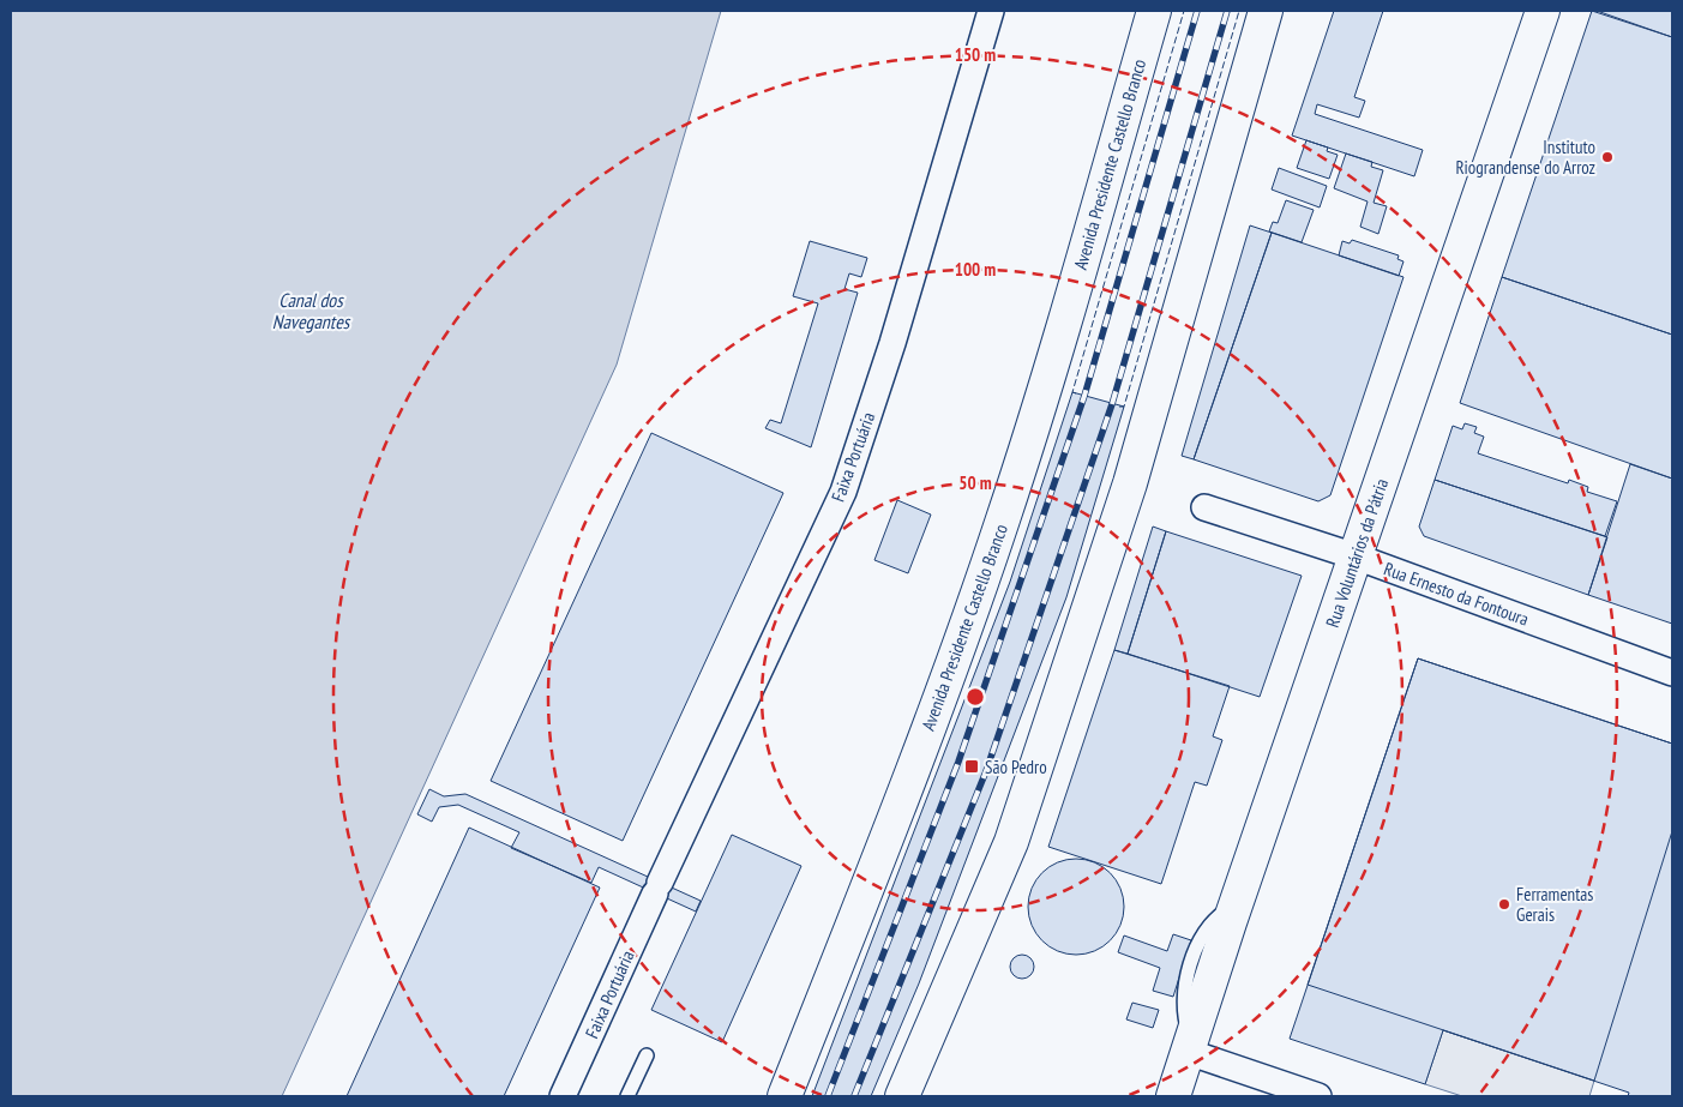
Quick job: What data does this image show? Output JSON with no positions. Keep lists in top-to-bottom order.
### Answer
{
  "streets": {
    "main road": ["Avenida Presidente Castello Branco", "Rua Voluntários da Pátria"],
    "street": ["Faixa Portuária", "Rua Ernesto da Fontoura"]
  },
  "crossings": [
    ["Rua Voluntários da Pátria", "Rua Ernesto da Fontoura"]
  ],
  "water": ["Canal dos Navegantes"],
  "places": {
    "other": ["Instituto Riograndense do Arroz", "Ferramentas Gerais"],
    "transit": ["São Pedro"]
  },
  "rings": ["150 m", "100 m", "50 m"]
}
